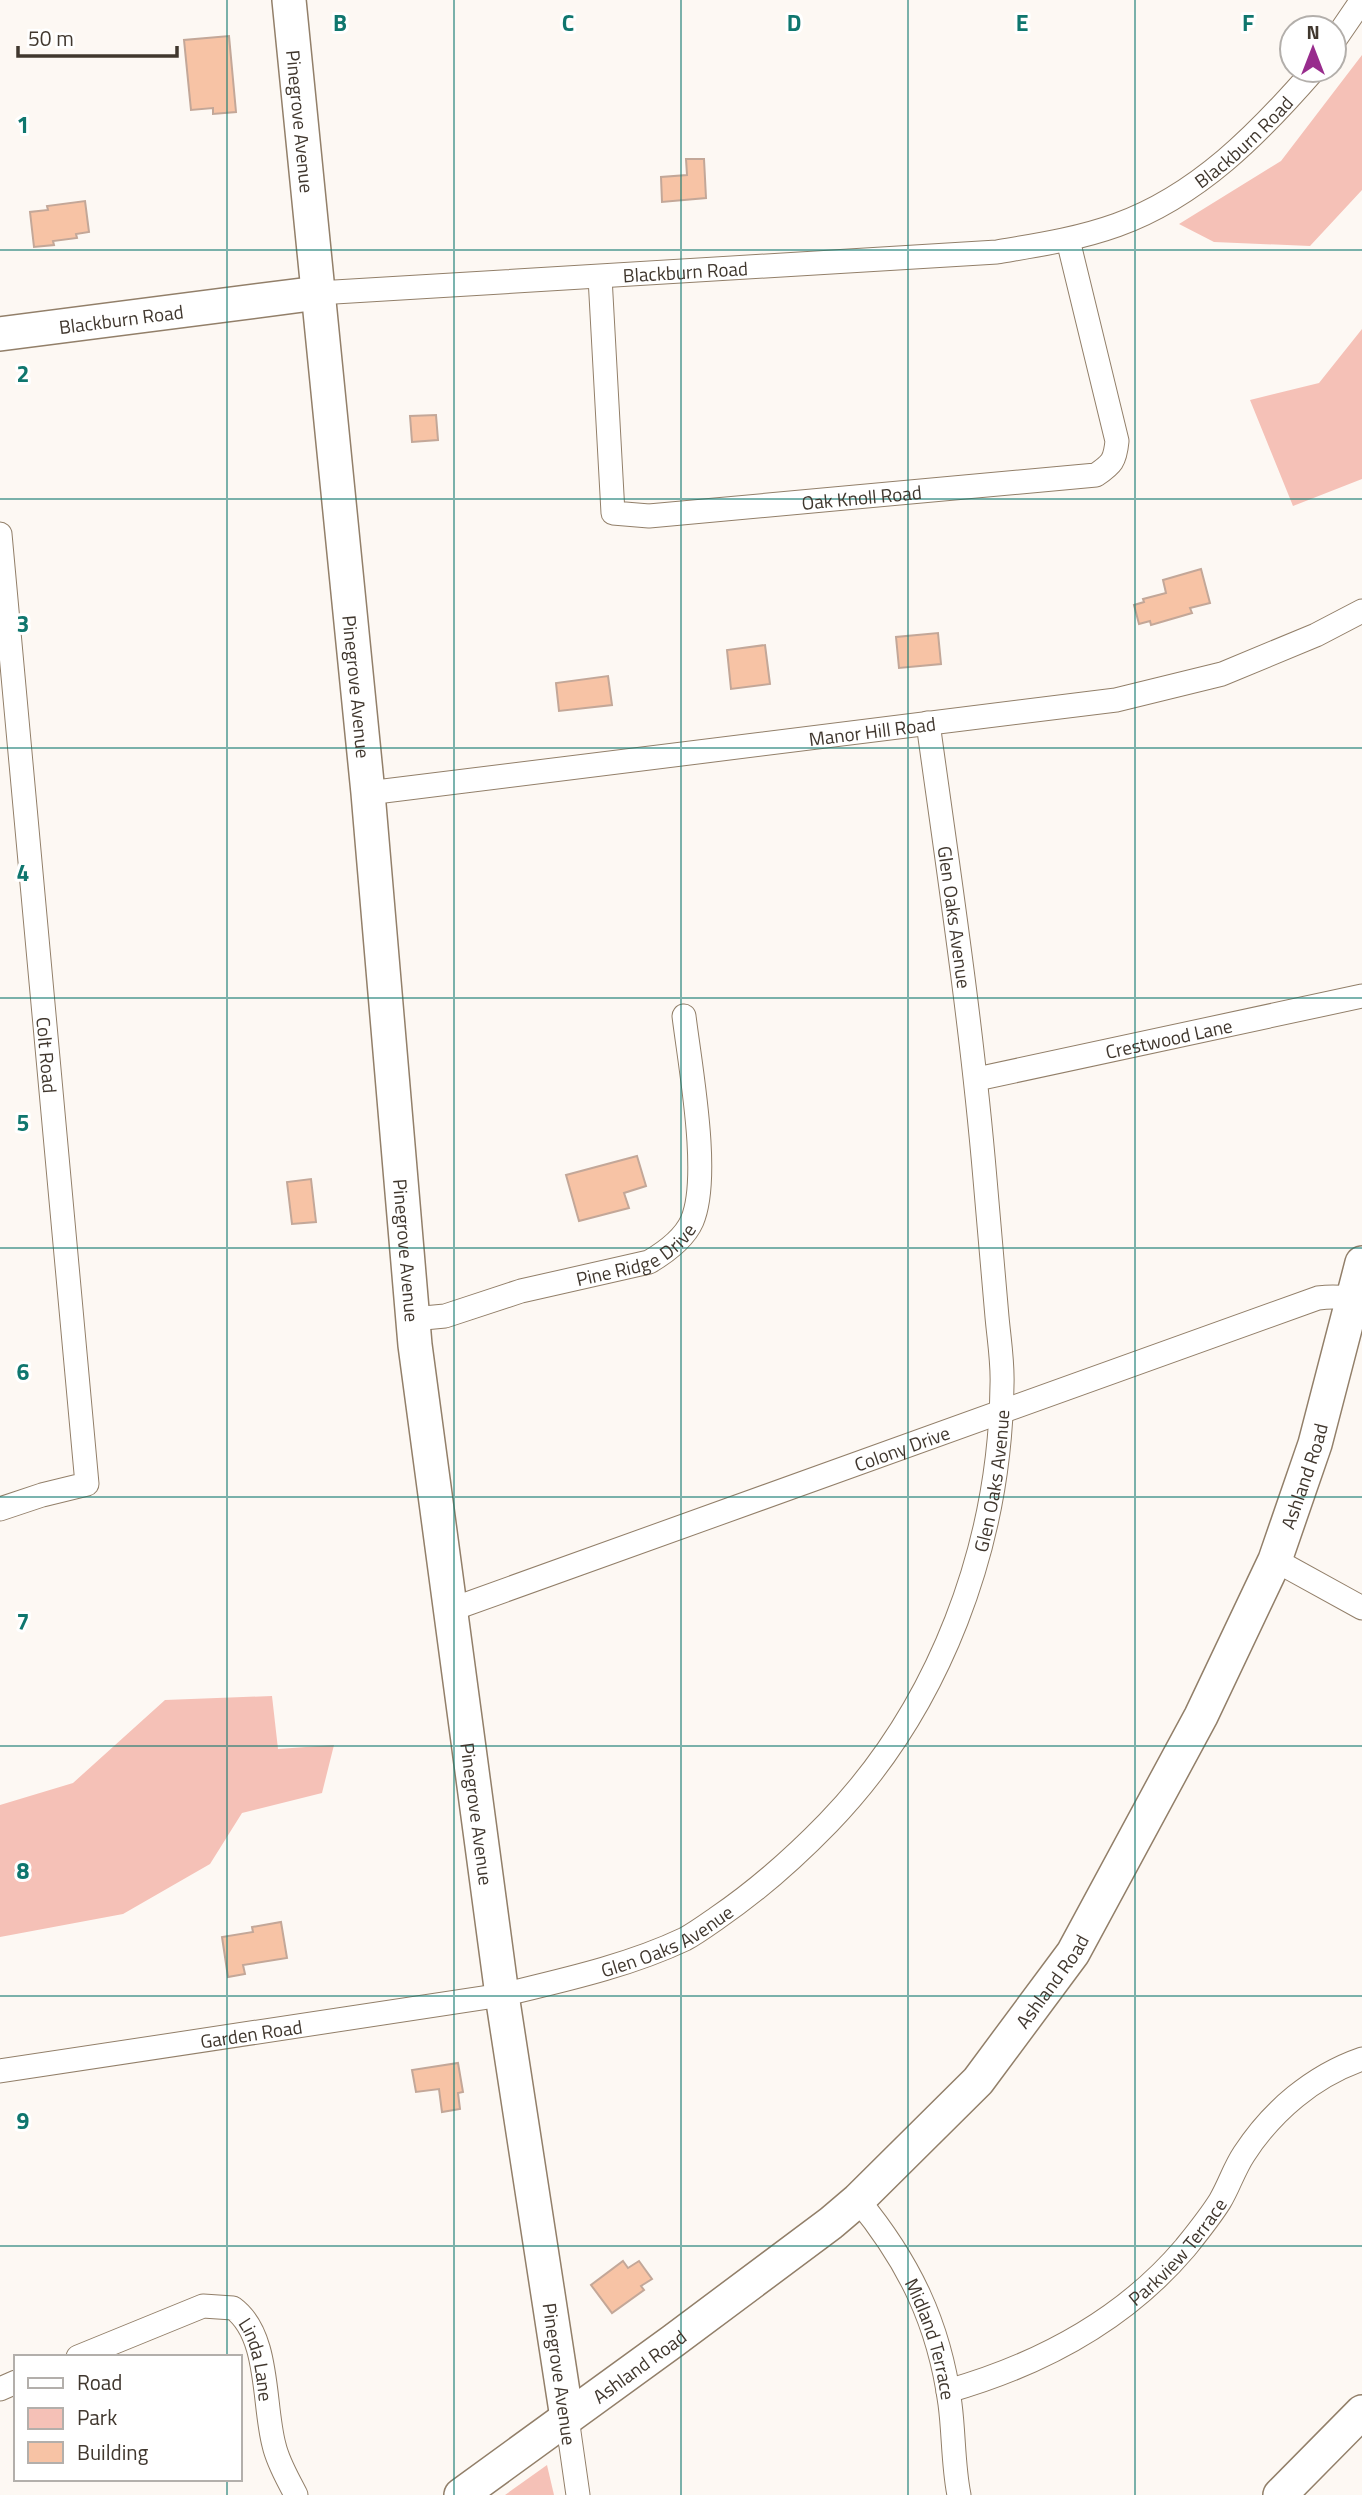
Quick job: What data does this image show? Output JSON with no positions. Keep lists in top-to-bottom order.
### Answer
{
  "streets": {
    "street": [
      "Pinegrove Avenue",
      "Blackburn Road",
      "Oak Knoll Road",
      "Manor Hill Road",
      "Glen Oaks Avenue",
      "Crestwood Lane",
      "Colt Road",
      "Pine Ridge Drive",
      "Colony Drive",
      "Ashland Road",
      "Garden Road",
      "Parkview Terrace",
      "Midland Terrace",
      "Linda Lane"
    ]
  },
  "crossings": [
    ["Pinegrove Avenue", "Blackburn Road"],
    ["Pinegrove Avenue", "Manor Hill Road"],
    ["Pinegrove Avenue", "Glen Oaks Avenue"],
    ["Pinegrove Avenue", "Pine Ridge Drive"],
    ["Pinegrove Avenue", "Colony Drive"],
    ["Pinegrove Avenue", "Ashland Road"],
    ["Pinegrove Avenue", "Garden Road"],
    ["Blackburn Road", "Oak Knoll Road"],
    ["Manor Hill Road", "Glen Oaks Avenue"],
    ["Glen Oaks Avenue", "Crestwood Lane"],
    ["Glen Oaks Avenue", "Colony Drive"],
    ["Glen Oaks Avenue", "Garden Road"],
    ["Colony Drive", "Ashland Road"],
    ["Ashland Road", "Midland Terrace"],
    ["Parkview Terrace", "Midland Terrace"]
  ],
  "legend": ["Road", "Park", "Building"],
  "scale_bar": "50 m",
  "north": "top",
  "grid": {
    "columns": [
      "B",
      "C",
      "D",
      "E",
      "F"
    ],
    "rows": [
      "1",
      "2",
      "3",
      "4",
      "5",
      "6",
      "7",
      "8",
      "9"
    ]
  }
}
